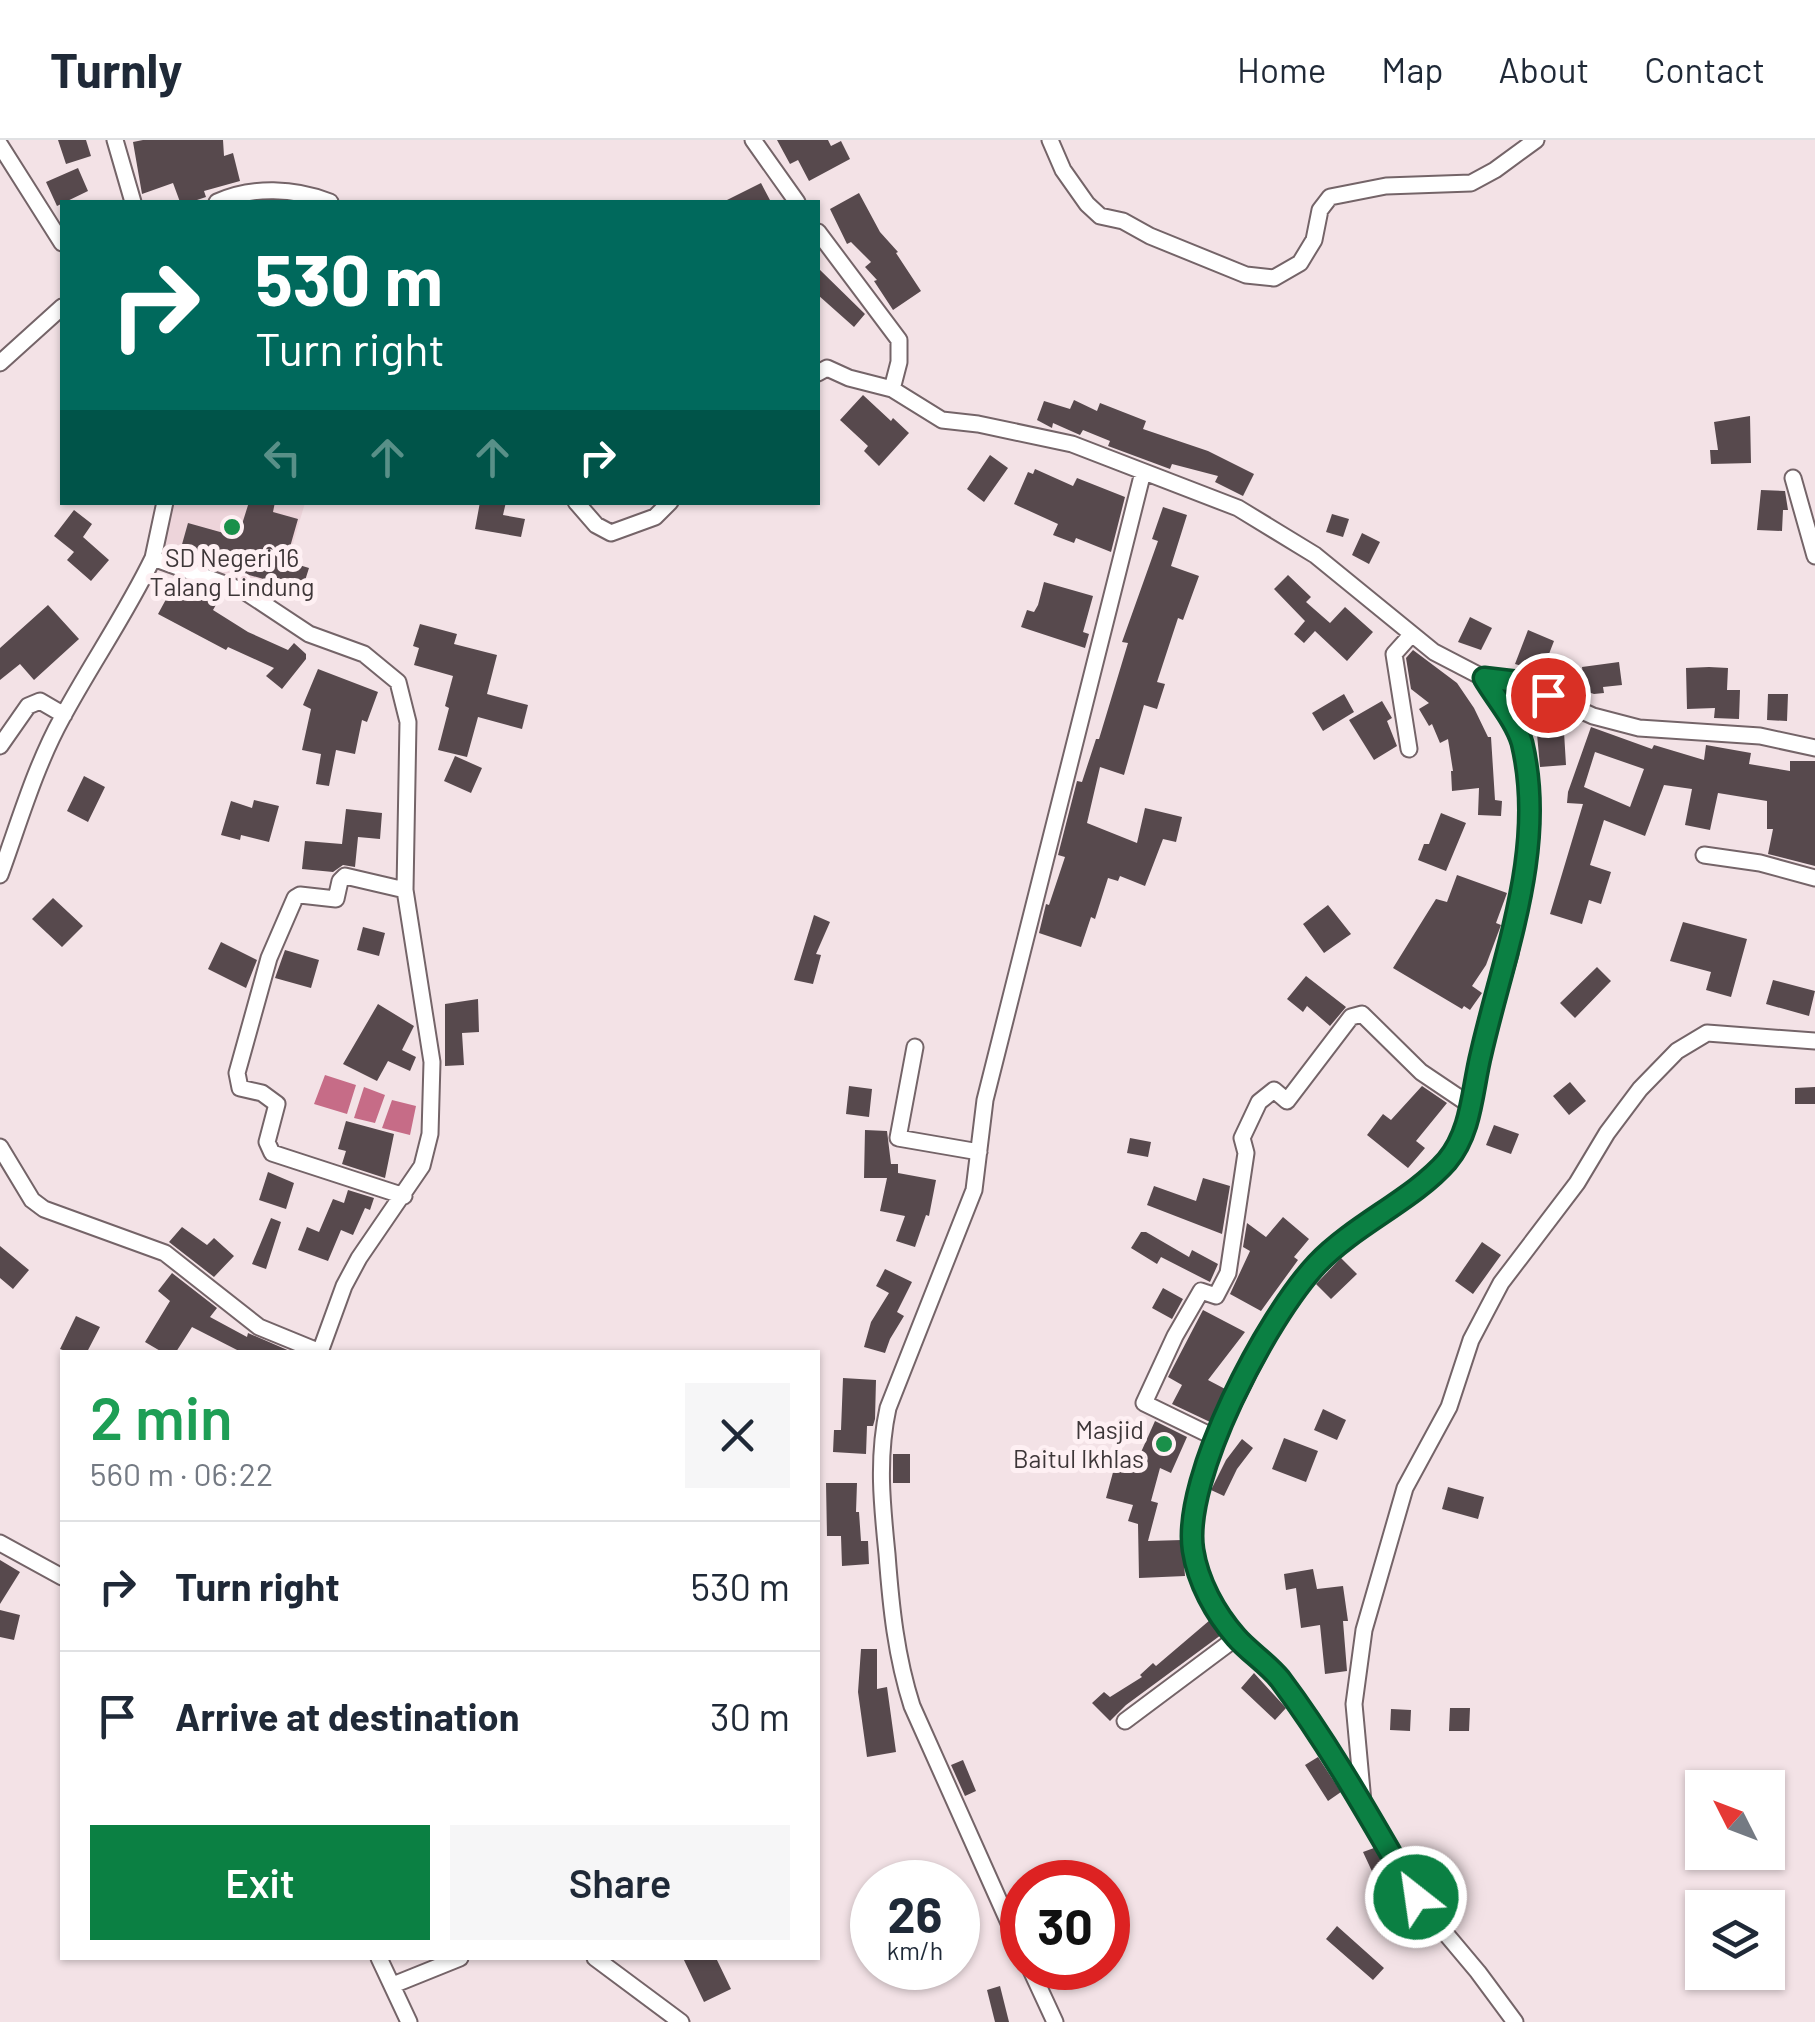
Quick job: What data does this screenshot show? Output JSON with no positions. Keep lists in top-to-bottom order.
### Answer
{
  "places": ["SD Negeri 16 Talang Lindung", "Masjid Baitul Ikhlas"],
  "north": "top left",
  "page": {
    "header": "Turnly",
    "nav": [
      "Home",
      "Map",
      "About",
      "Contact"
    ],
    "turn": ["530 m", "Turn right"],
    "heading": ["2 min", "560 m · 06:22"],
    "list": [
      {
        "name": "Turn right",
        "value": "530 m"
      },
      {
        "name": "Arrive at destination",
        "value": "30 m"
      }
    ],
    "buttons": ["Exit", "Share"],
    "speed": "26 km/h",
    "limit": "30"
  }
}
